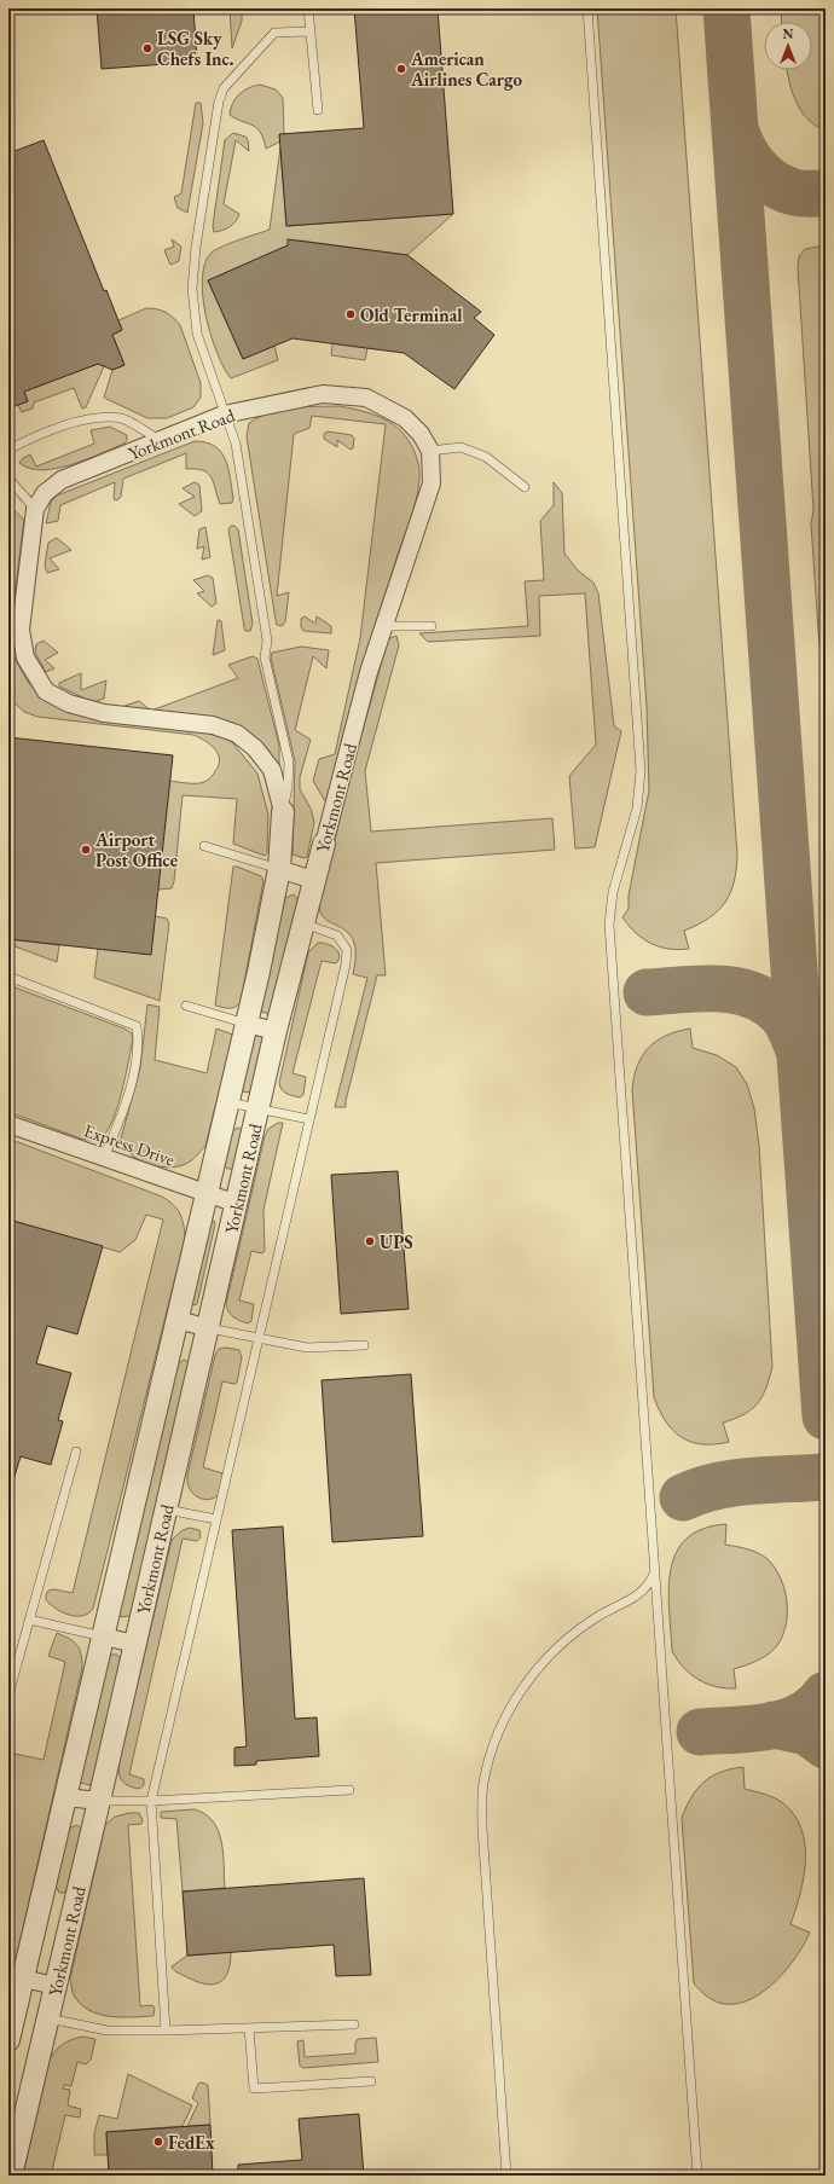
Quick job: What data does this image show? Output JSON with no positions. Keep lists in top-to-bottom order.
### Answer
{
  "streets": {
    "street": ["Yorkmont Road", "Express Drive"]
  },
  "crossings": [
    ["Yorkmont Road", "Express Drive"]
  ],
  "places": [
    "LSG Sky Chefs Inc.",
    "American Airlines Cargo",
    "Old Terminal",
    "Airport Post Office",
    "UPS",
    "FedEx"
  ],
  "north": "top"
}
